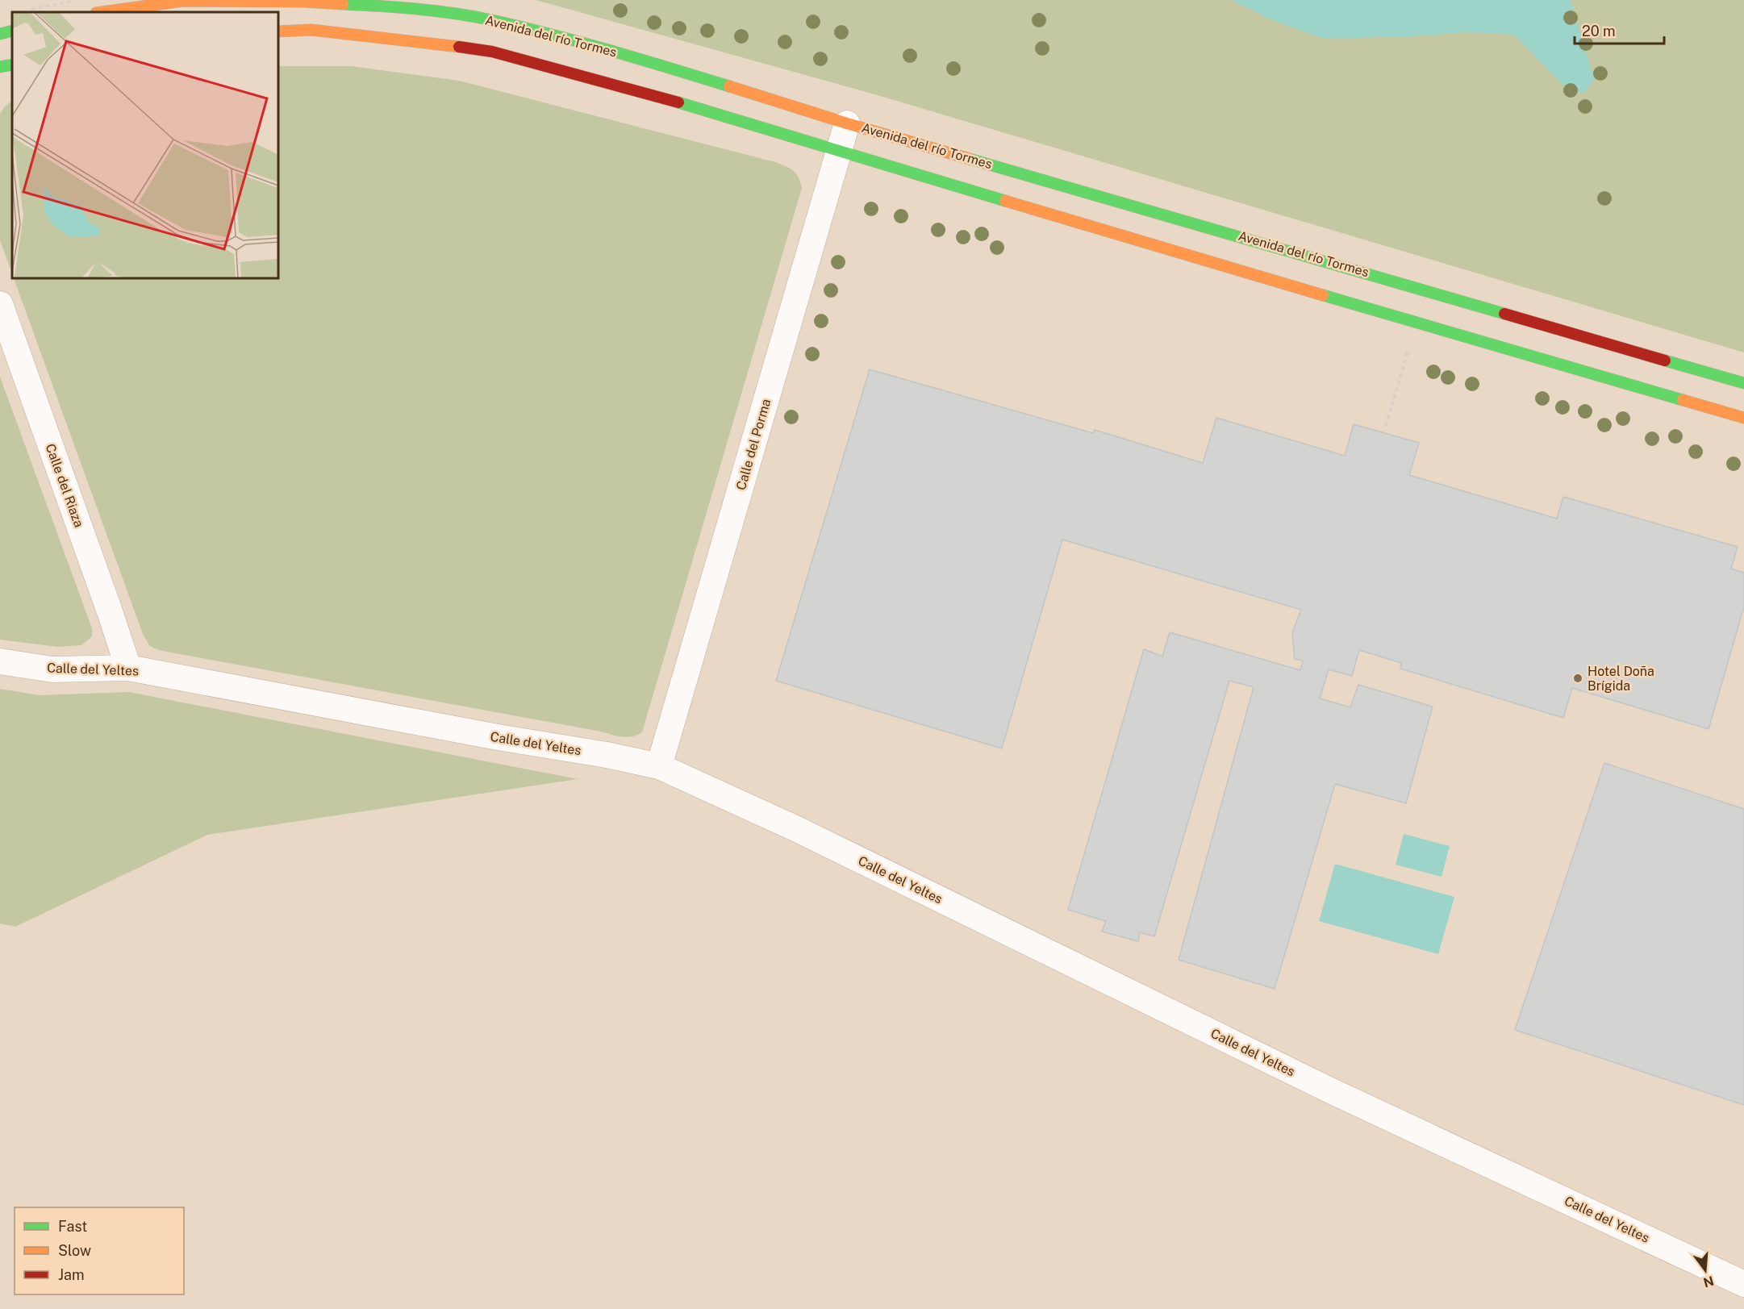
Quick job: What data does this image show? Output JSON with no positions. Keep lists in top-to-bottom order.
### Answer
{
  "streets": {
    "main road": ["Avenida del río Tormes"],
    "street": ["Calle del Porma", "Calle del Riaza", "Calle del Yeltes"]
  },
  "crossings": [
    ["Avenida del río Tormes", "Calle del Porma"],
    ["Calle del Porma", "Calle del Yeltes"],
    ["Calle del Riaza", "Calle del Yeltes"]
  ],
  "places": ["Hotel Doña Brígida"],
  "legend": ["Fast", "Slow", "Jam"],
  "scale_bar": "20 m",
  "north": "bottom"
}
